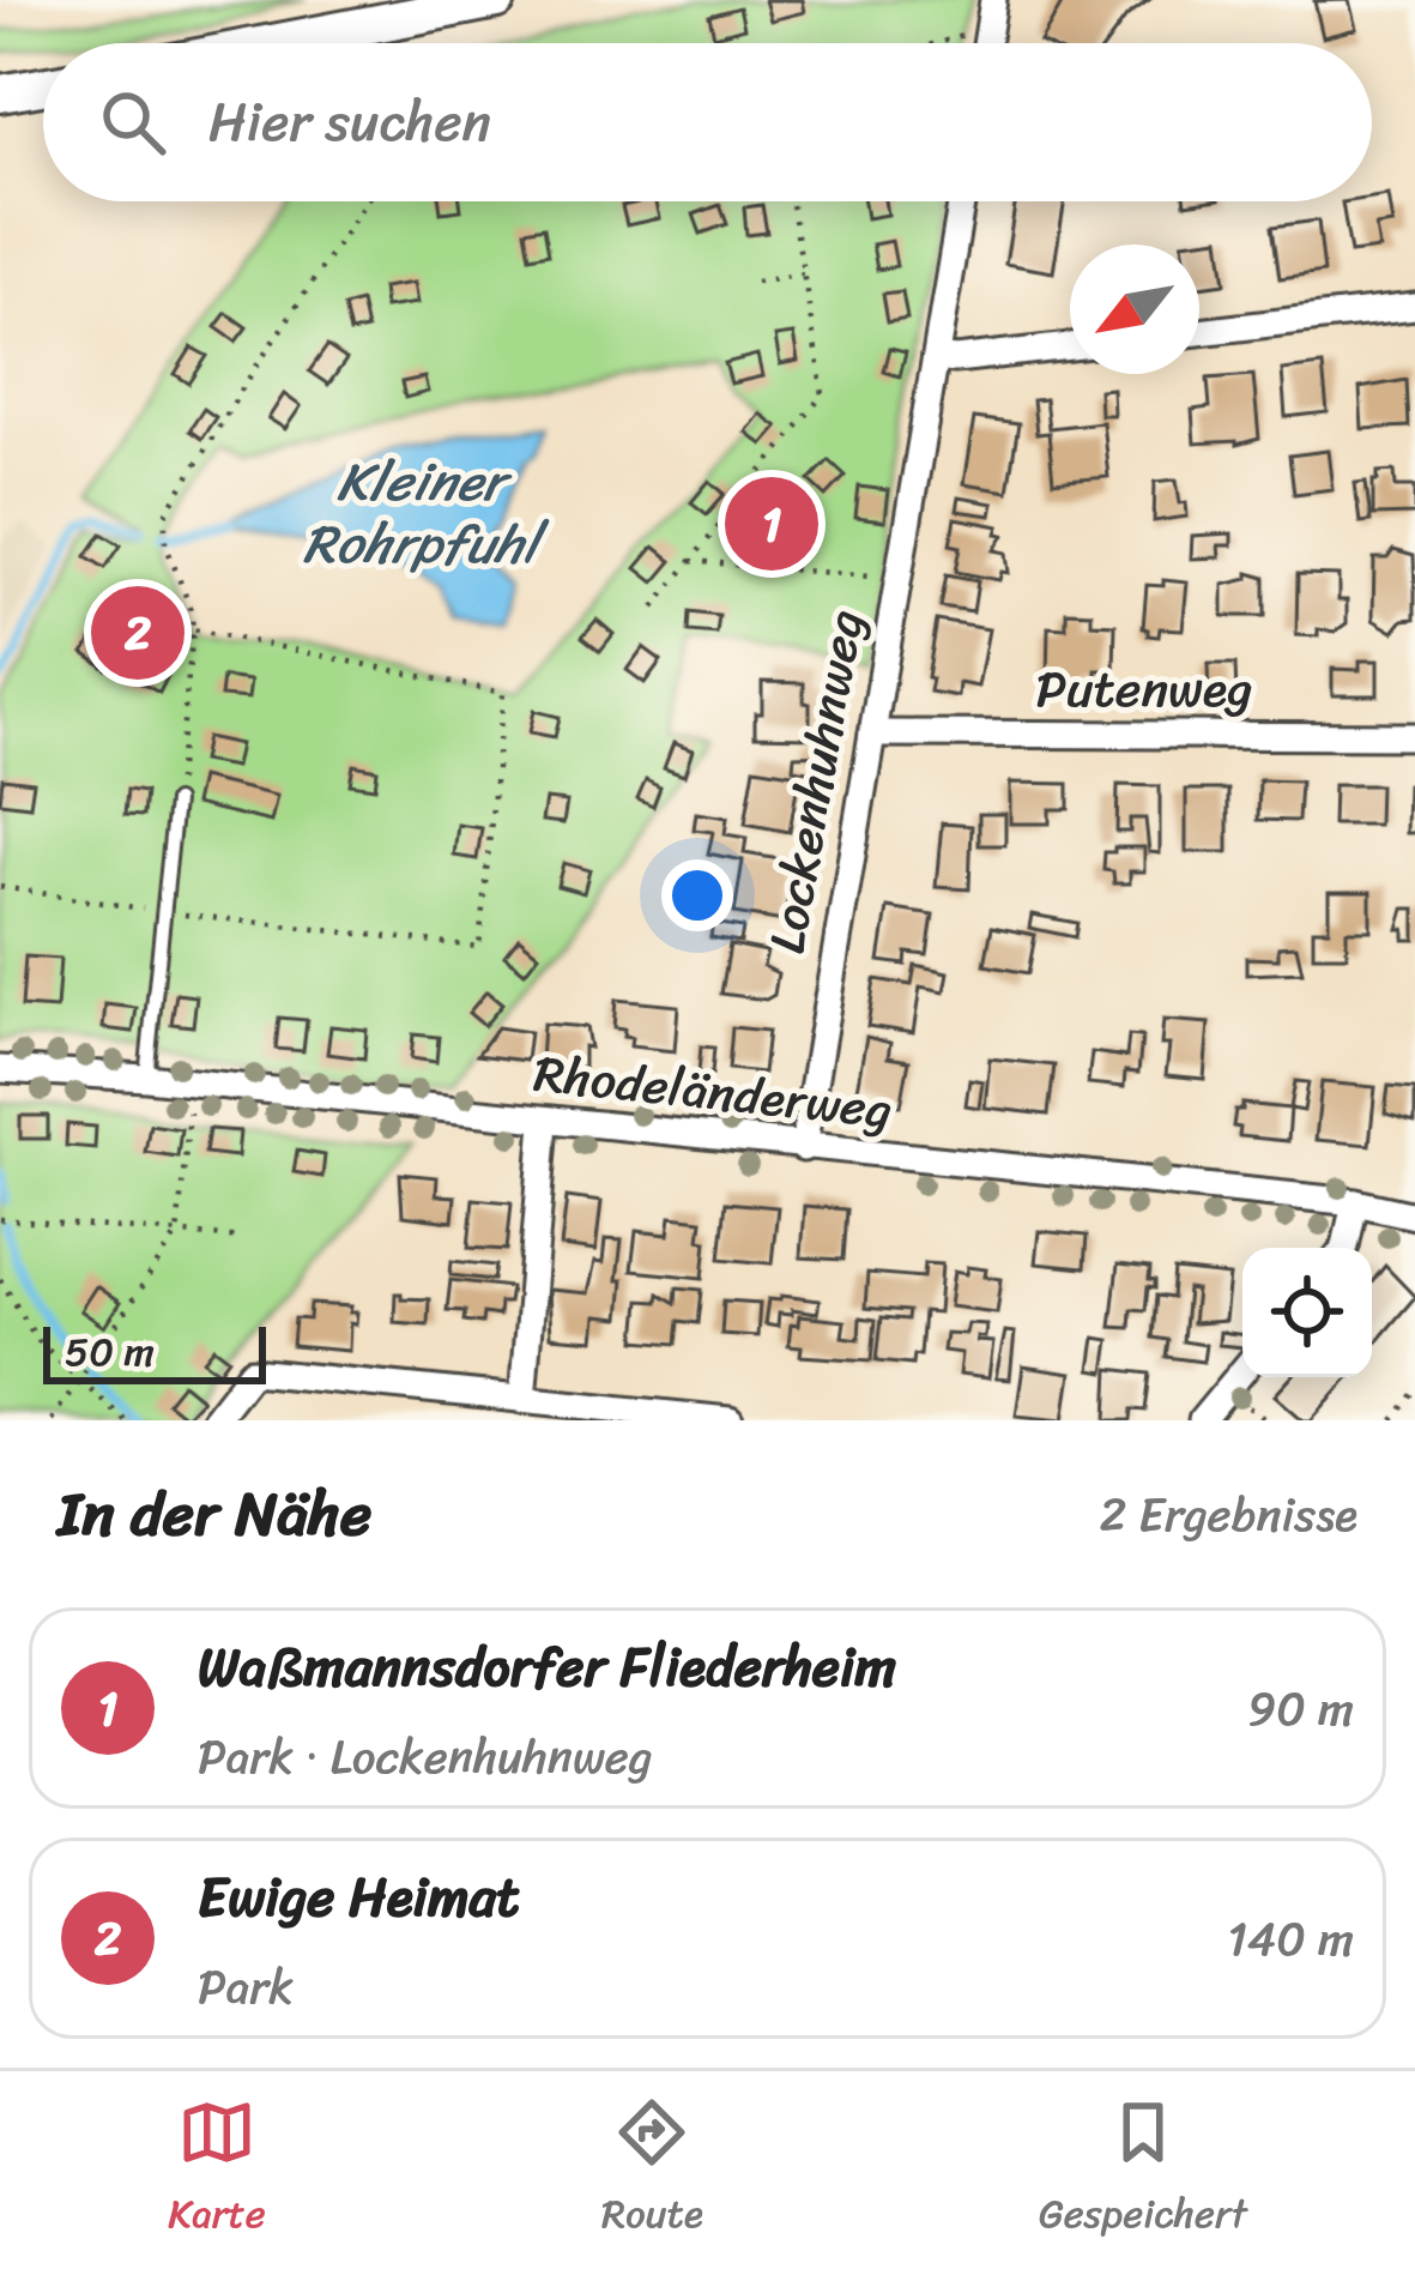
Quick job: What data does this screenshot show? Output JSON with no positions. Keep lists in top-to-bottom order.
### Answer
{
  "streets": {
    "street": ["Putenweg", "Lockenhuhnweg", "Rhodeländerweg"]
  },
  "crossings": [
    ["Putenweg", "Lockenhuhnweg"],
    ["Lockenhuhnweg", "Rhodeländerweg"]
  ],
  "water": ["Kleiner Rohrpfuhl"],
  "scale_bar": "50 m",
  "north": "bottom left",
  "page": {
    "search": "Hier suchen",
    "pins": ["1", "2"],
    "scale": "50 m",
    "heading": ["In der Nähe", "2 Ergebnisse"],
    "list": [
      {
        "mark": "1",
        "name": "Waßmannsdorfer Fliederheim",
        "note": "Park · Lockenhuhnweg",
        "value": "90 m"
      },
      {
        "mark": "2",
        "name": "Ewige Heimat",
        "note": "Park",
        "value": "140 m"
      }
    ],
    "nav": ["Karte", "Route", "Gespeichert"]
  }
}
